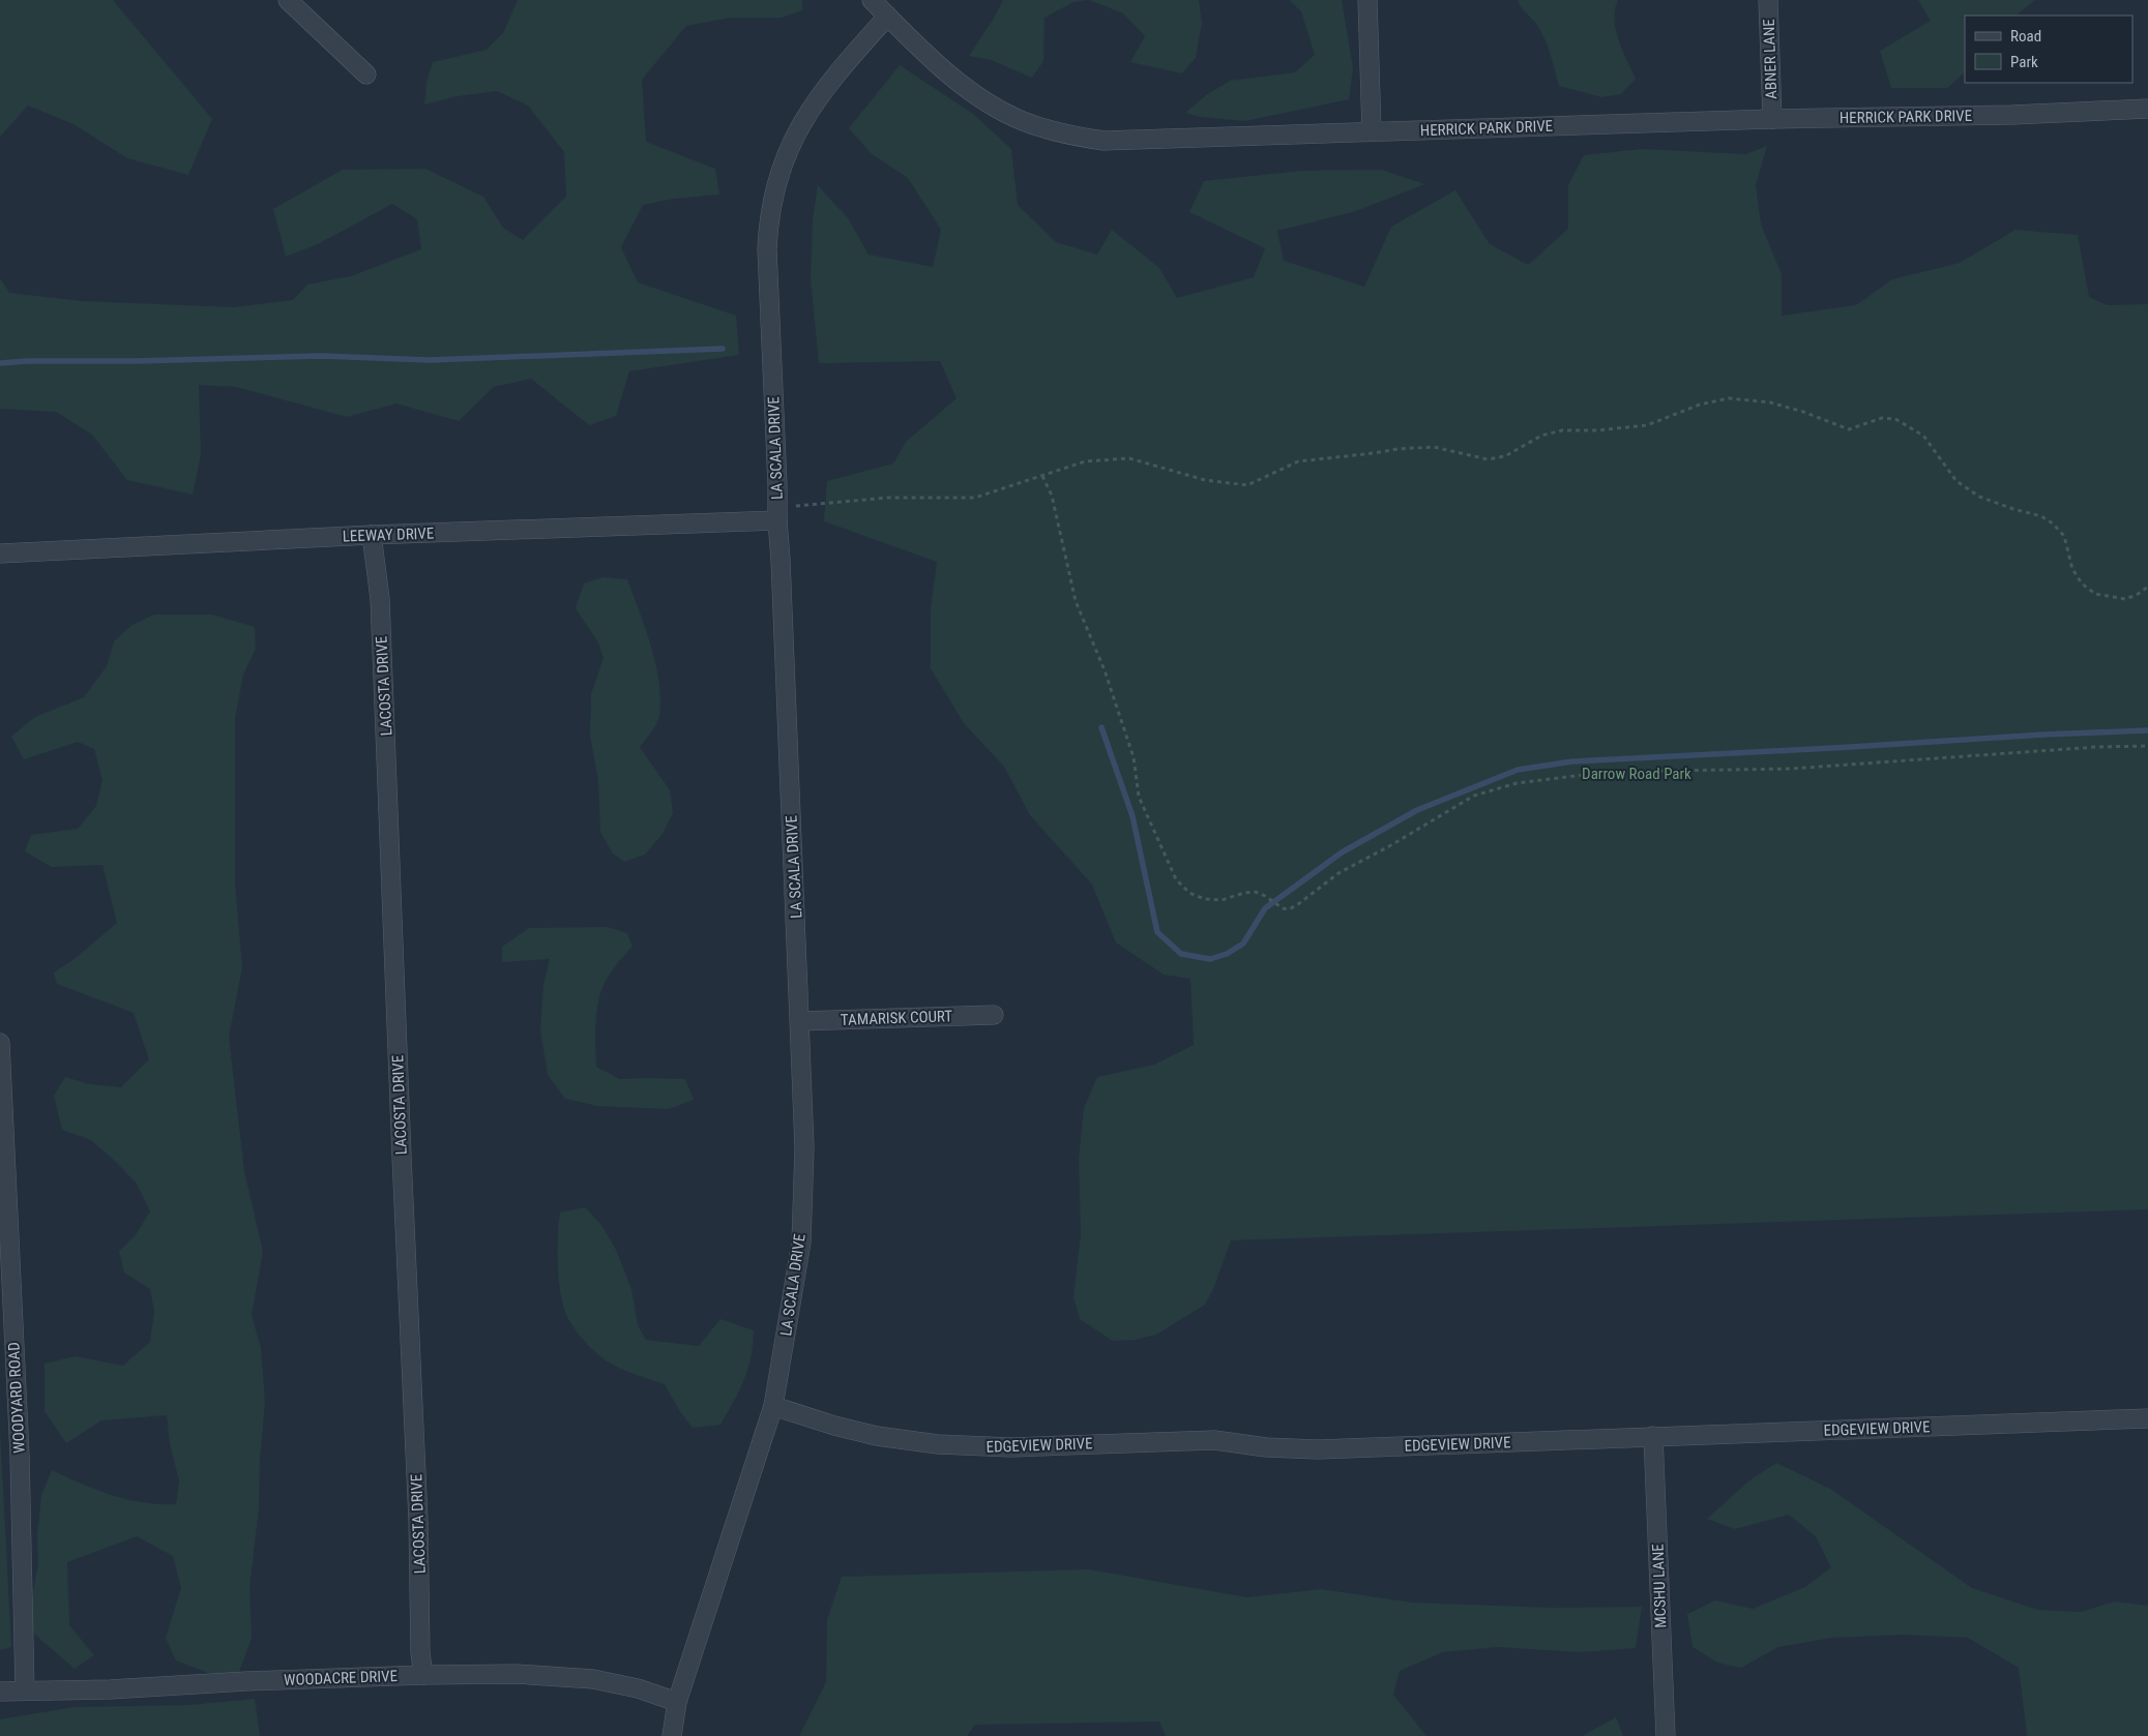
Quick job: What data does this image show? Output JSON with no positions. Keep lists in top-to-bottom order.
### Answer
{
  "streets": {
    "street": [
      "ABNER LANE",
      "HERRICK PARK DRIVE",
      "LA SCALA DRIVE",
      "LEEWAY DRIVE",
      "LACOSTA DRIVE",
      "TAMARISK COURT",
      "WOODYARD ROAD",
      "EDGEVIEW DRIVE",
      "MCSHU LANE",
      "WOODACRE DRIVE"
    ]
  },
  "crossings": [
    ["ABNER LANE", "HERRICK PARK DRIVE"],
    ["HERRICK PARK DRIVE", "LA SCALA DRIVE"],
    ["LA SCALA DRIVE", "LEEWAY DRIVE"],
    ["LA SCALA DRIVE", "TAMARISK COURT"],
    ["LA SCALA DRIVE", "EDGEVIEW DRIVE"],
    ["LA SCALA DRIVE", "WOODACRE DRIVE"],
    ["LEEWAY DRIVE", "LACOSTA DRIVE"],
    ["LACOSTA DRIVE", "WOODACRE DRIVE"],
    ["WOODYARD ROAD", "WOODACRE DRIVE"],
    ["EDGEVIEW DRIVE", "MCSHU LANE"]
  ],
  "parks": ["Darrow Road Park"],
  "legend": ["Road", "Park"]
}
